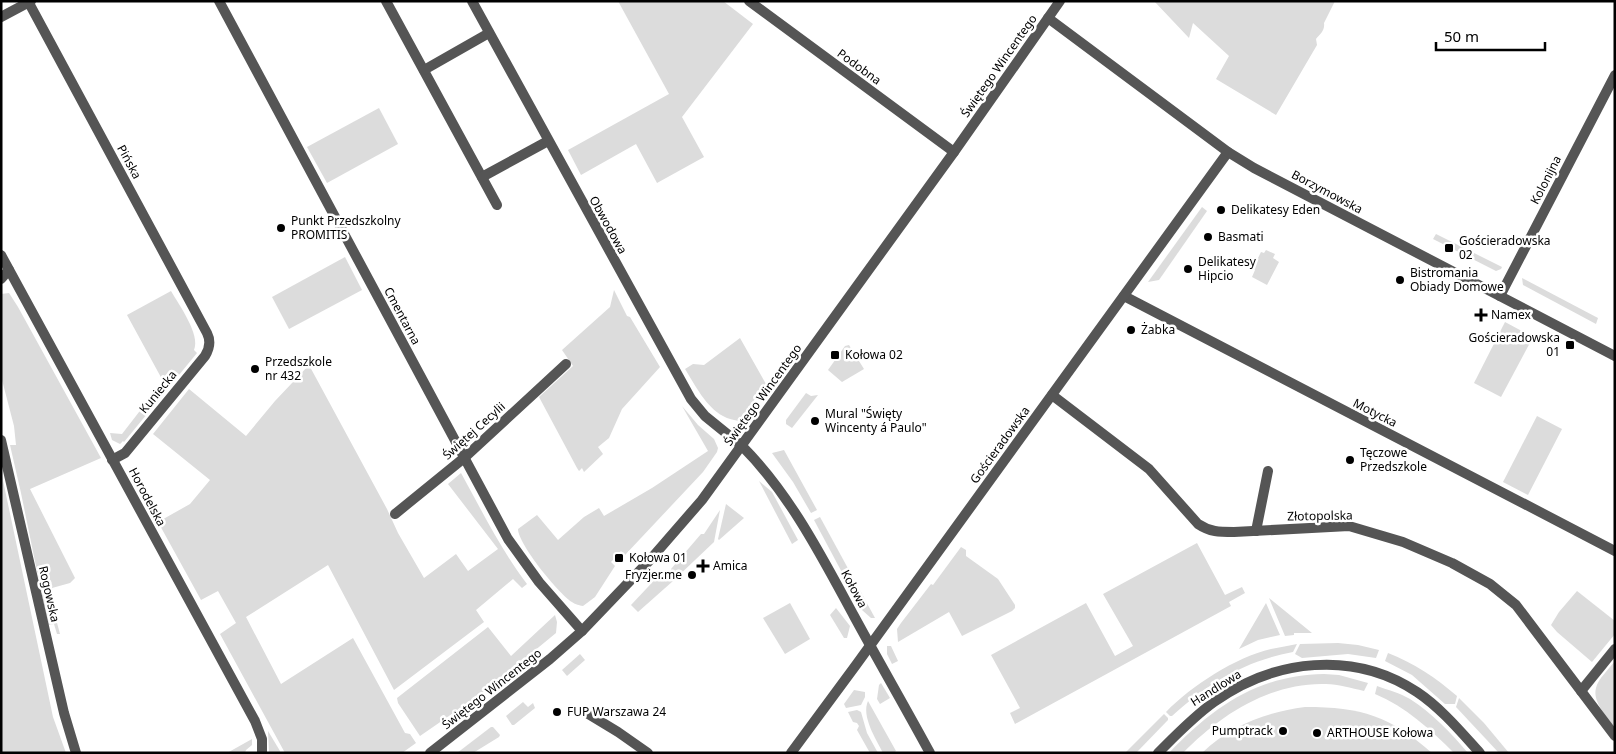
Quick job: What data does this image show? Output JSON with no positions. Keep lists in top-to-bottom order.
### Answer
{
  "streets": {
    "street": [
      "Świętego Wincentego",
      "Podobna",
      "Pińska",
      "Kolonijna",
      "Borzymowska",
      "Obwodowa",
      "Cmentarna",
      "Kuniecka",
      "Motycka",
      "Świętej Cecylii",
      "Gościeradowska",
      "Horodelska",
      "Złotopolska",
      "Kołowa",
      "Rogowska",
      "Handlowa"
    ]
  },
  "crossings": [
    ["Świętego Wincentego", "Podobna"],
    ["Świętego Wincentego", "Borzymowska"],
    ["Świętego Wincentego", "Obwodowa"],
    ["Świętego Wincentego", "Cmentarna"],
    ["Świętego Wincentego", "Kołowa"],
    ["Pińska", "Kuniecka"],
    ["Kolonijna", "Borzymowska"],
    ["Borzymowska", "Gościeradowska"],
    ["Obwodowa", "Kołowa"],
    ["Cmentarna", "Świętej Cecylii"],
    ["Kuniecka", "Horodelska"],
    ["Motycka", "Gościeradowska"],
    ["Gościeradowska", "Złotopolska"],
    ["Gościeradowska", "Kołowa"]
  ],
  "places": {
    "other": [
      "Delikatesy Eden",
      "Punkt Przedszkolny PROMITIS",
      "Basmati",
      "Delikatesy Hipcio",
      "Bistromania Obiady Domowe",
      "Żabka",
      "Przedszkole nr 432",
      "Mural \"Święty Wincenty á Paulo\"",
      "Tęczowe Przedszkole",
      "Fryzjer.me",
      "FUP Warszawa 24",
      "Pumptrack",
      "ARTHOUSE Kołowa"
    ],
    "transit": [
      "Gościeradowska 02",
      "Gościeradowska 01",
      "Kołowa 02",
      "Kołowa 01"
    ],
    "health": ["Namex", "Amica"]
  },
  "scale_bar": "50 m"
}
